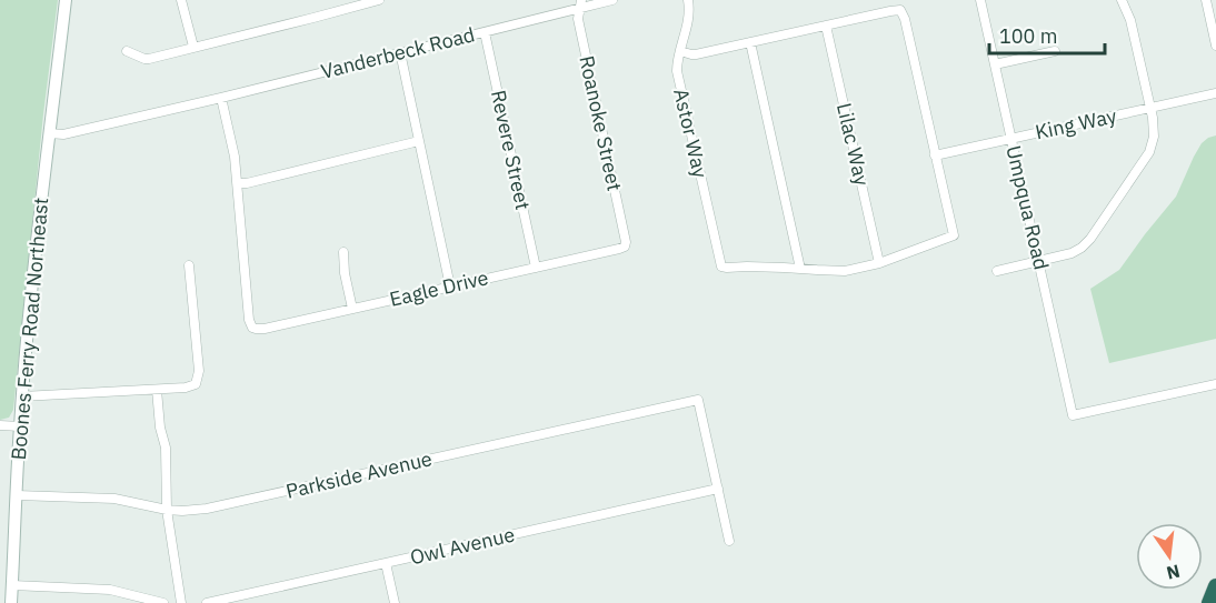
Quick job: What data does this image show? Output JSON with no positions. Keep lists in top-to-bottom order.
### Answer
{
  "streets": {
    "main road": ["Boones Ferry Road Northeast"],
    "street": [
      "Vanderbeck Road",
      "Roanoke Street",
      "King Way",
      "Astor Way",
      "Lilac Way",
      "Revere Street",
      "Umpqua Road",
      "Eagle Drive",
      "Parkside Avenue",
      "Owl Avenue"
    ]
  },
  "crossings": [
    ["Vanderbeck Road", "Roanoke Street"],
    ["Vanderbeck Road", "Revere Street"],
    ["Vanderbeck Road", "Boones Ferry Road Northeast"],
    ["Roanoke Street", "Eagle Drive"],
    ["King Way", "Umpqua Road"],
    ["Revere Street", "Eagle Drive"],
    ["Boones Ferry Road Northeast", "Parkside Avenue"],
    ["Parkside Avenue", "Owl Avenue"]
  ],
  "scale_bar": "100 m",
  "north": "bottom"
}
